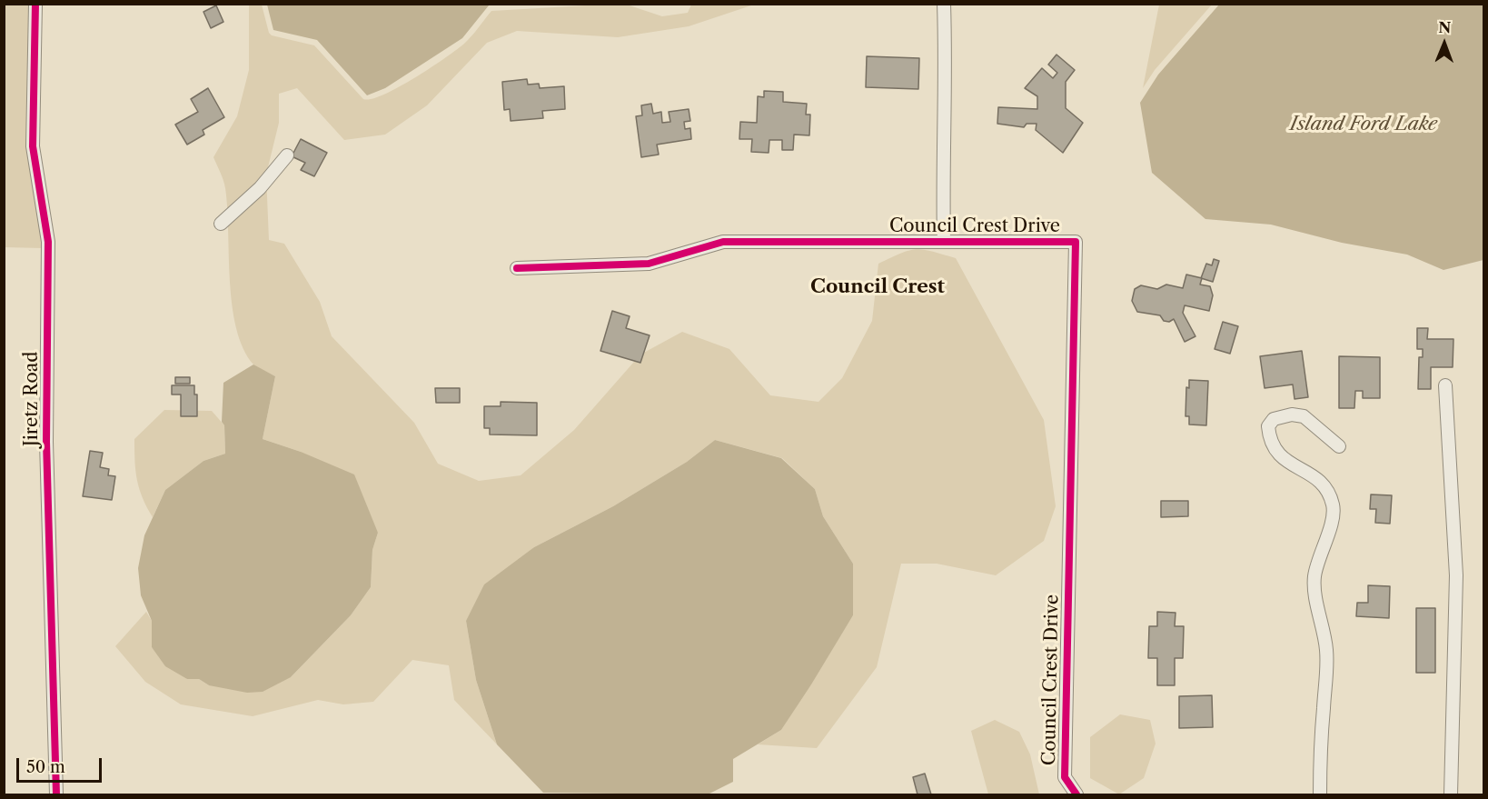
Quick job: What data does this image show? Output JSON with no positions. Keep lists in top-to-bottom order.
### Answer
{
  "streets": {
    "street": ["Council Crest Drive", "Jiretz Road"]
  },
  "districts": ["Council Crest"],
  "water": ["Island Ford Lake"],
  "scale_bar": "50 m",
  "north": "top"
}
